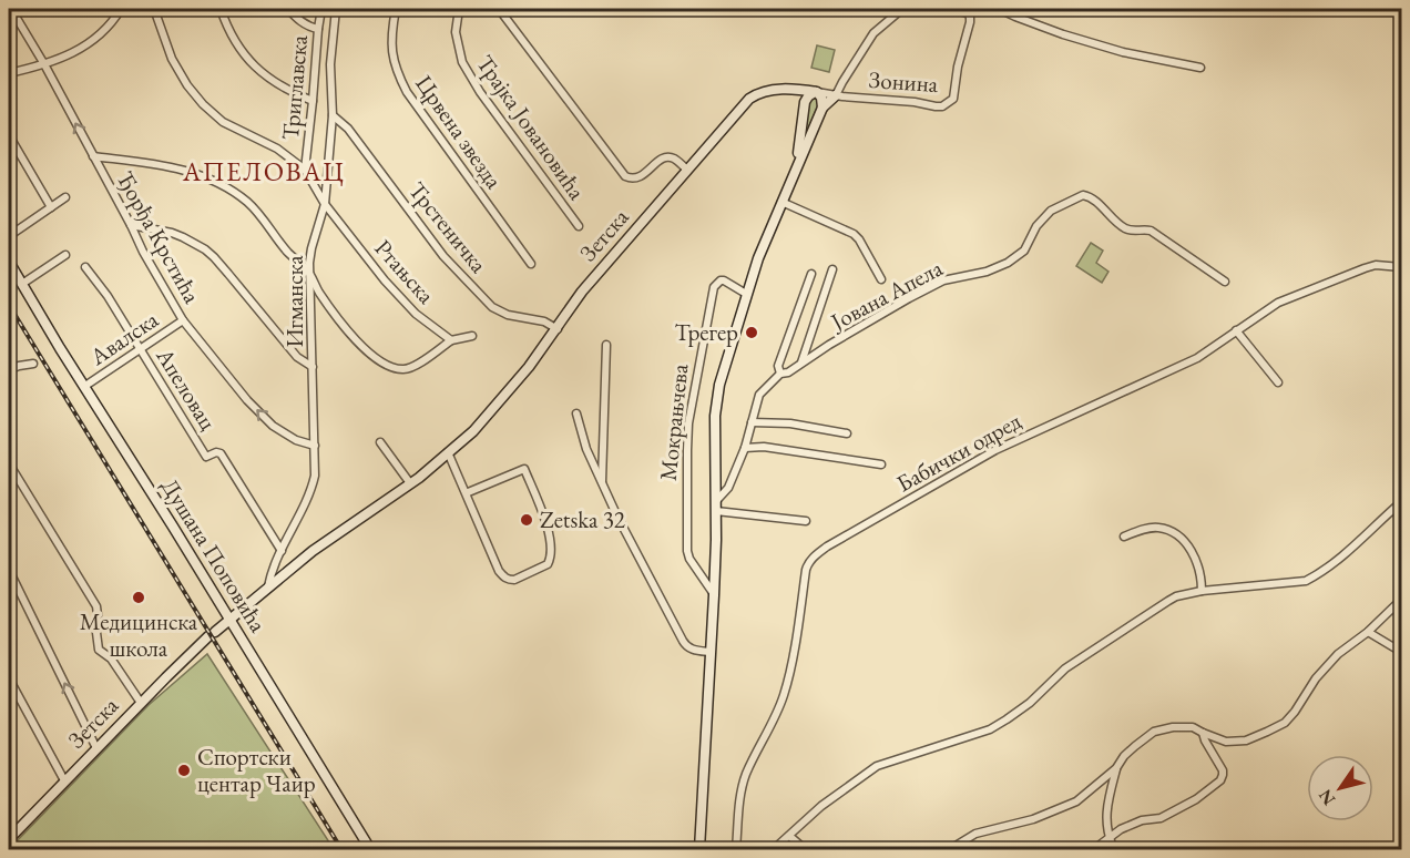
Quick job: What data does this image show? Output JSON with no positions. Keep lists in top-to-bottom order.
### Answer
{
  "streets": {
    "street": [
      "Зонина",
      "Триглавска",
      "Трајка Јовановића",
      "Црвена звезда",
      "Трстеничка",
      "Зетска",
      "Ђорђа Крстића",
      "Ртањска",
      "Јована Апела",
      "Игманска",
      "Авалска",
      "Апеловац",
      "Мокрањчева",
      "Бабички одред",
      "Душана Поповића"
    ]
  },
  "crossings": [
    ["Зонина", "Зетска"],
    ["Зонина", "Мокрањчева"],
    ["Триглавска", "Ртањска"],
    ["Трстеничка", "Зетска"],
    ["Трстеничка", "Игманска"],
    ["Зетска", "Игманска"],
    ["Зетска", "Мокрањчева"],
    ["Зетска", "Душана Поповића"],
    ["Ђорђа Крстића", "Игманска"],
    ["Ђорђа Крстића", "Авалска"],
    ["Ртањска", "Игманска"],
    ["Јована Апела", "Мокрањчева"],
    ["Игманска", "Апеловац"],
    ["Авалска", "Апеловац"],
    ["Авалска", "Душана Поповића"]
  ],
  "one_way": ["Ђорђа Крстића"],
  "districts": ["АПЕЛОВАЦ"],
  "places": [
    "Трегер",
    "Zetska 32",
    "Медицинска школа",
    "Спортски центар Чаир"
  ],
  "north": "bottom left"
}
